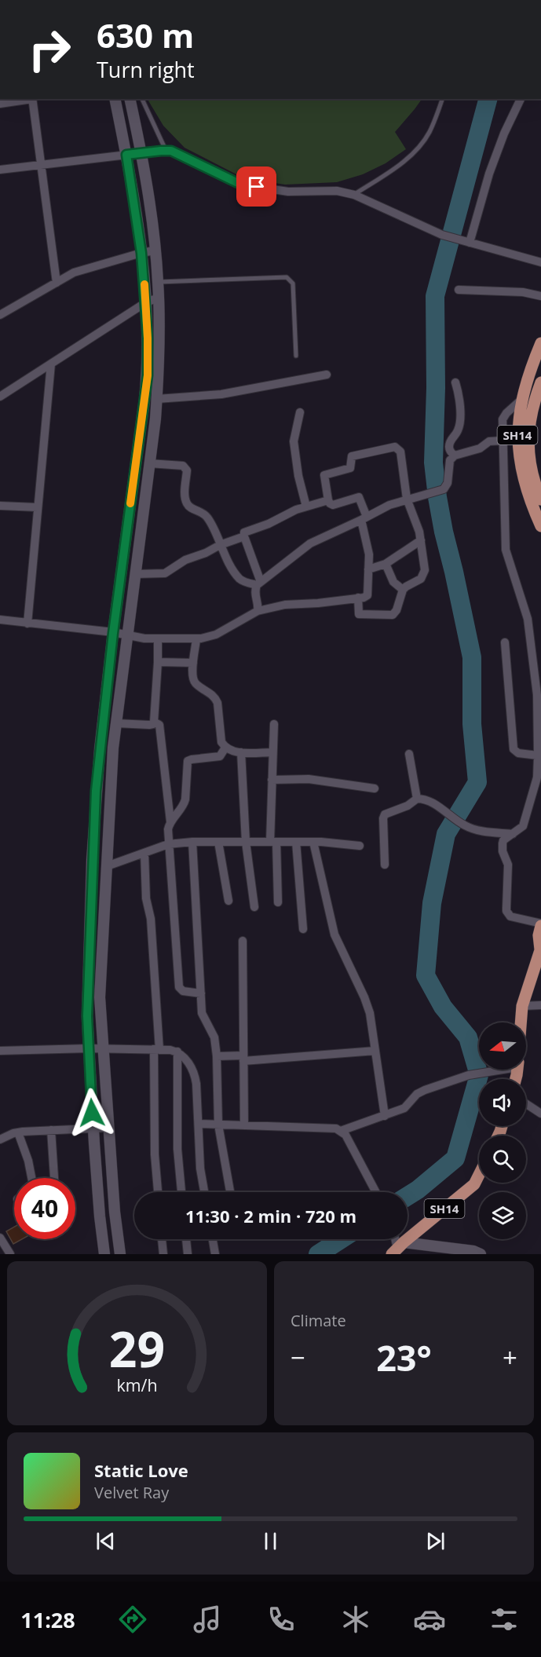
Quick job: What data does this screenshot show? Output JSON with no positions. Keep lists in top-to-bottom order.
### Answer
{
  "streets": {
    "main road": ["SH14"]
  },
  "north": "left",
  "page": {
    "turn": ["630 m", "Turn right"],
    "limit": "40",
    "trip": "11:30 · 2 min · 720 m",
    "tile": "Climate",
    "heat": ["−", "23°", "+"],
    "song": ["Static Love", "Velvet Ray"],
    "tabs": "11:28",
    "gauge": ["29", "km/h"]
  }
}
